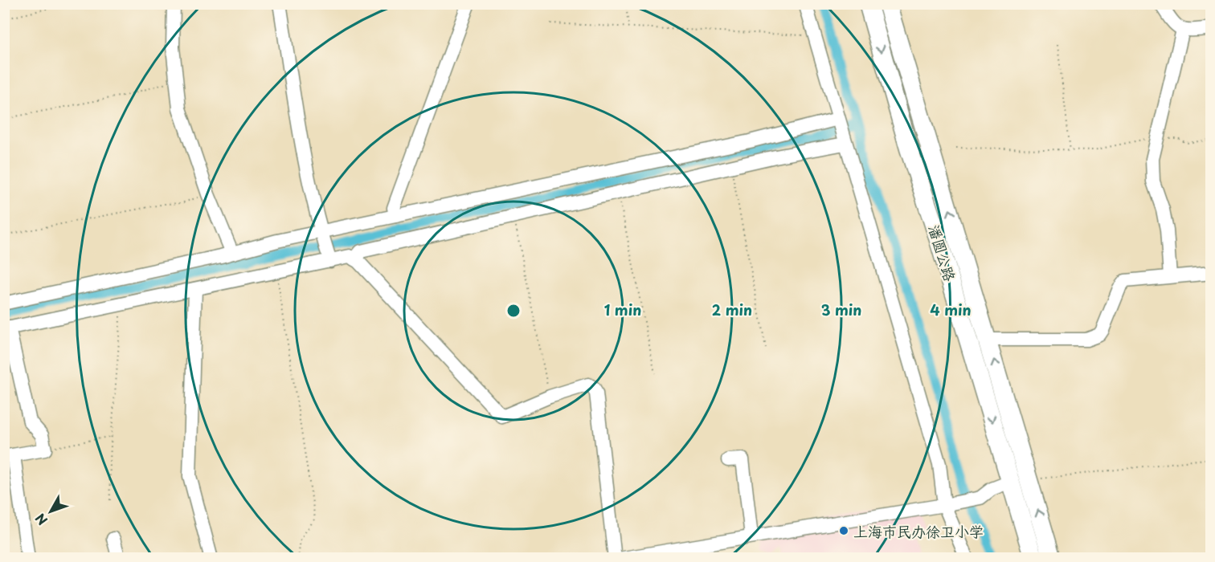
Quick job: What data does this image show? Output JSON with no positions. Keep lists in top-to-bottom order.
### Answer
{
  "streets": {
    "main road": ["潘圆公路"]
  },
  "places": ["上海市民办徐卫小学"],
  "north": "bottom left",
  "rings": [
    "1 min",
    "2 min",
    "3 min",
    "4 min"
  ]
}
